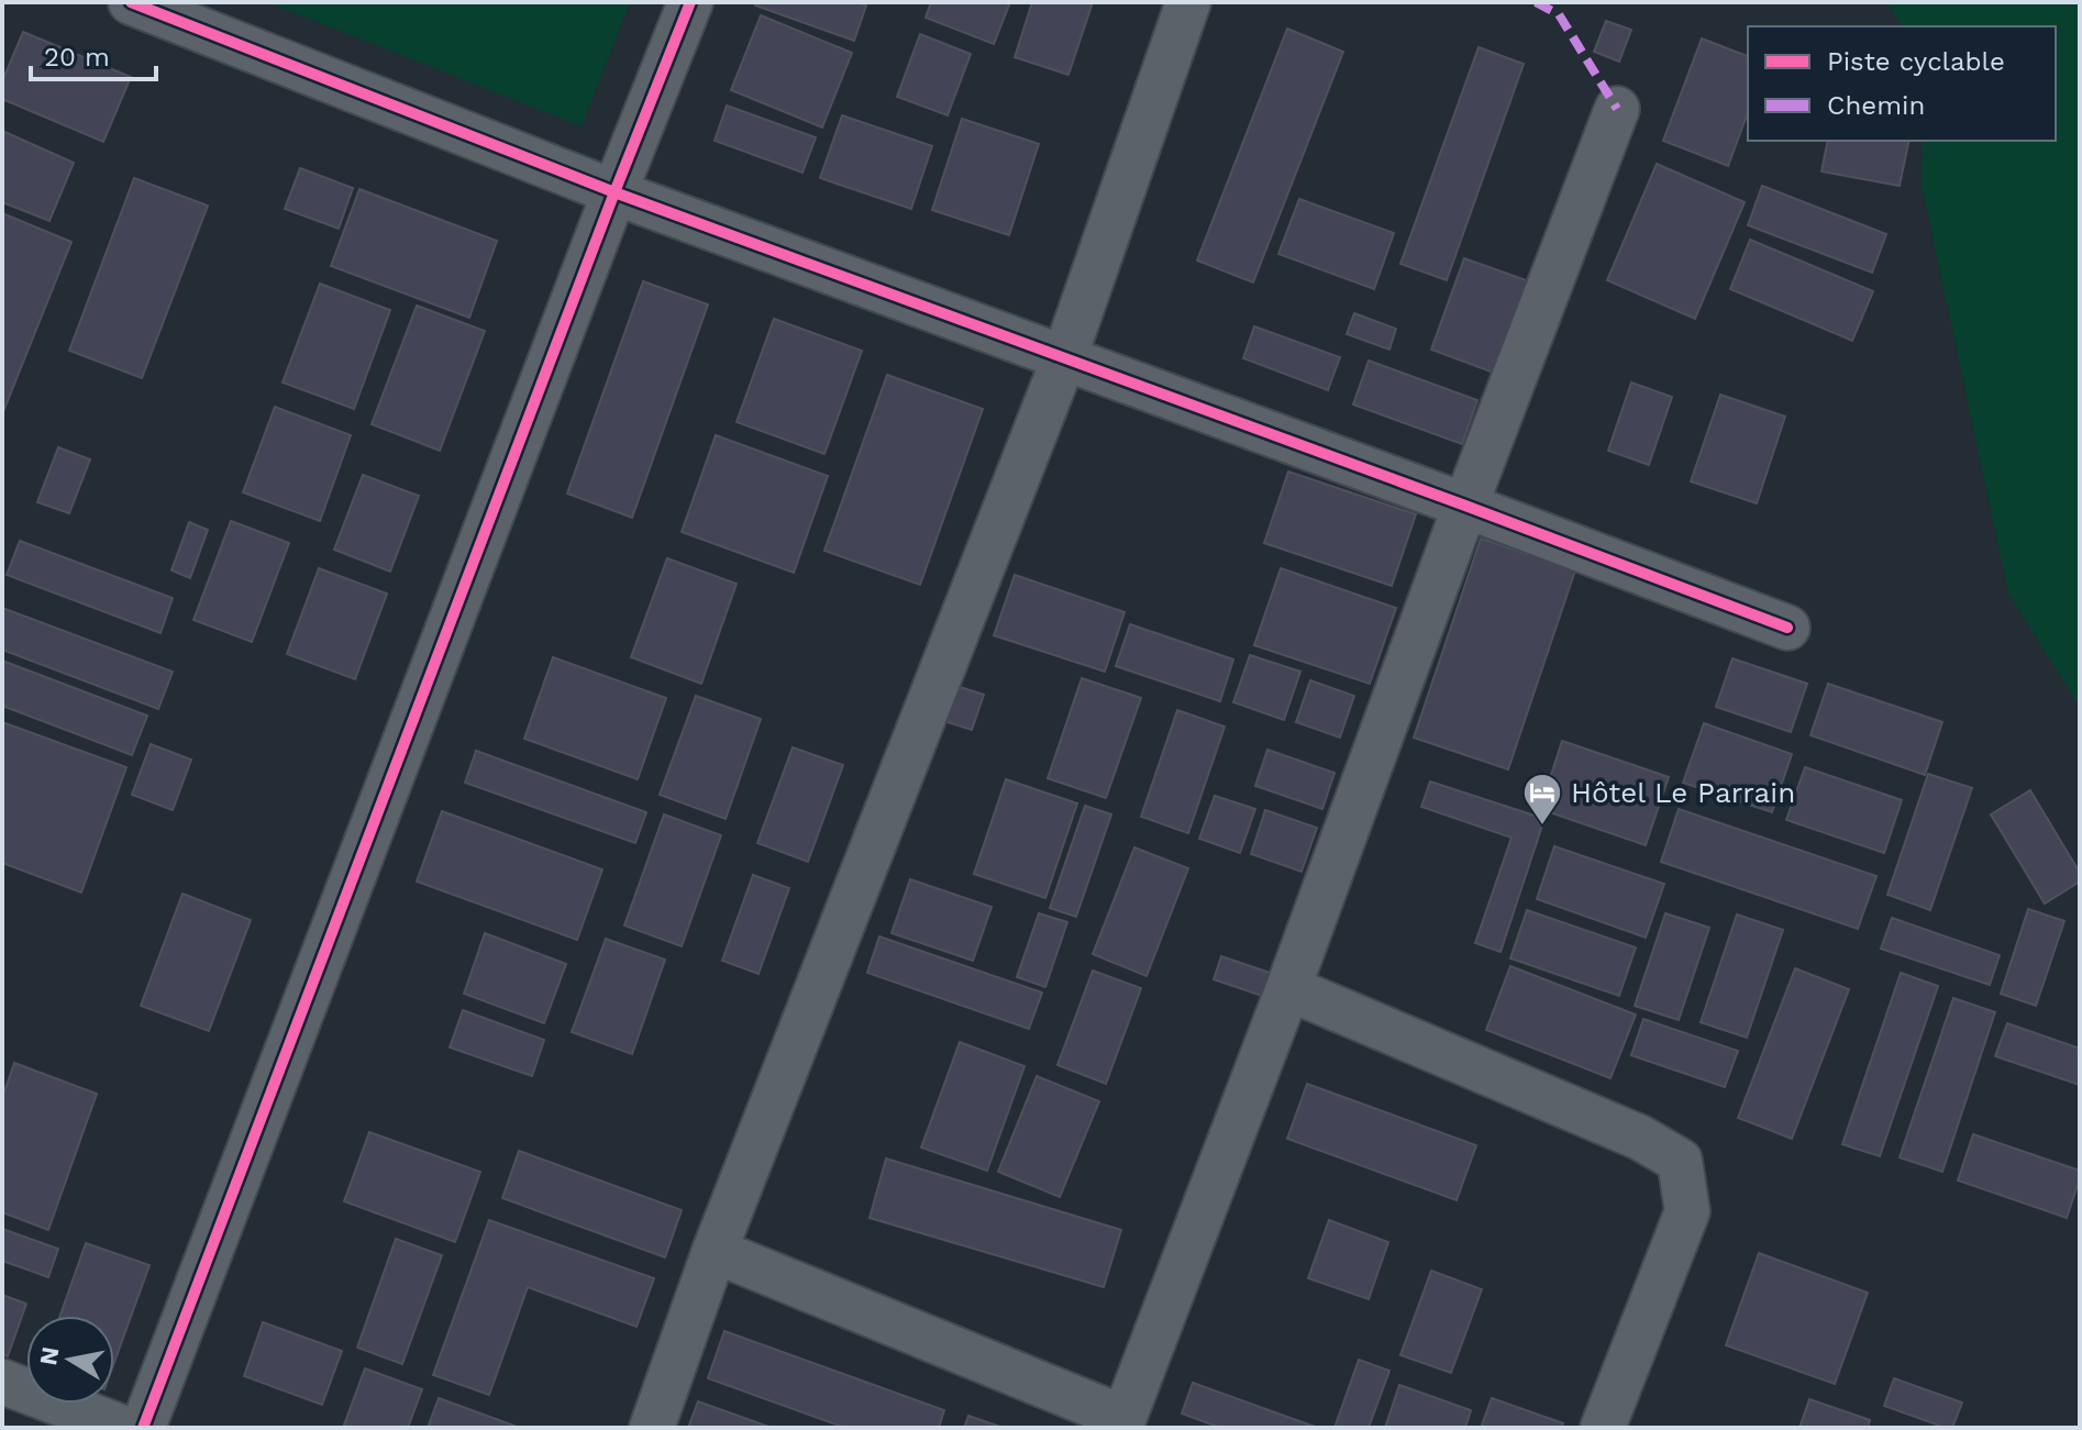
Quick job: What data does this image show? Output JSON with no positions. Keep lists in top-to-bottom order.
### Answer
{
  "places": {
    "hotel": ["Hôtel Le Parrain"]
  },
  "legend": ["Piste cyclable", "Chemin"],
  "scale_bar": "20 m",
  "north": "left"
}
